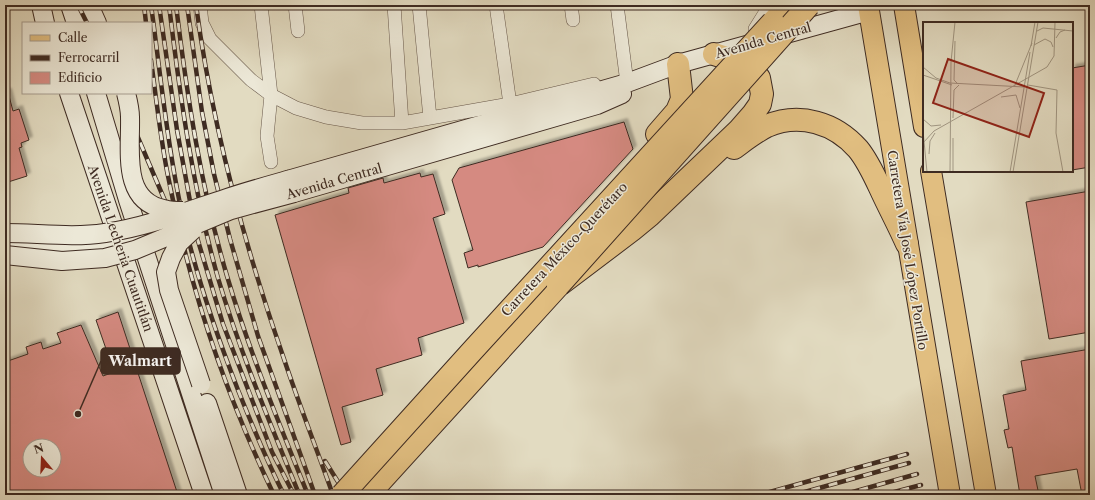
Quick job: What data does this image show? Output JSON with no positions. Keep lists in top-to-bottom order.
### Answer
{
  "streets": {
    "highway": ["Carretera México-Querétaro"],
    "main road": ["Carretera Vía José López Portillo"],
    "street": ["Avenida Central", "Avenida Lecheria Cuautitlán"]
  },
  "crossings": [
    ["Avenida Central", "Carretera Vía José López Portillo"]
  ],
  "places": ["Walmart"],
  "legend": ["Calle", "Ferrocarril", "Edificio"],
  "north": "top"
}
